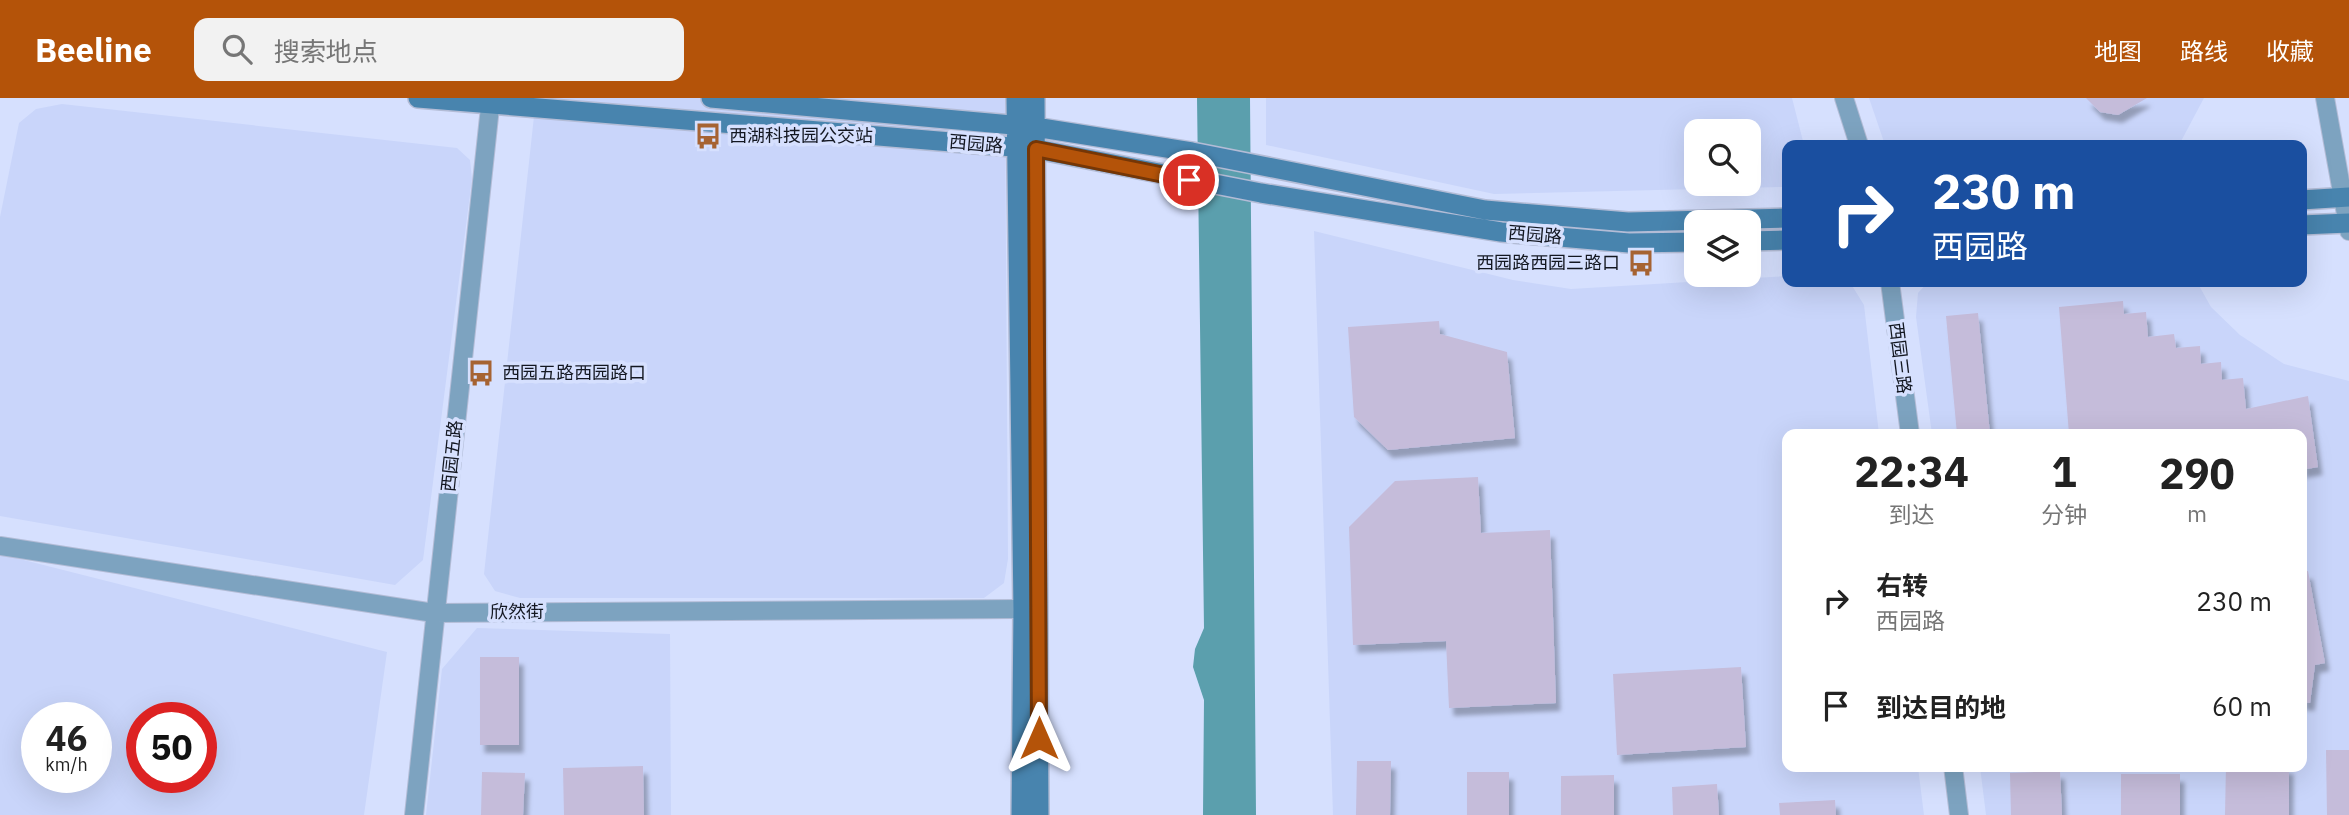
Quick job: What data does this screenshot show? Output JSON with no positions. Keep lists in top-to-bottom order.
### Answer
{
  "streets": {
    "main road": ["西园路"],
    "street": ["西园三路", "西园五路", "欣然街"]
  },
  "crossings": [
    ["西园路", "西园五路"],
    ["西园五路", "欣然街"]
  ],
  "places": {
    "bus stop": ["西湖科技园公交站", "西园路西园三路口", "西园五路西园路口"]
  },
  "page": {
    "header": "Beeline",
    "search": "搜索地点",
    "nav": ["地图", "路线", "收藏"],
    "turn": ["230 m", "西园路"],
    "eta": [
      "22:34",
      "到达",
      "1",
      "分钟",
      "290",
      "m"
    ],
    "list": [
      {
        "name": "右转",
        "note": "西园路",
        "value": "230 m"
      },
      {
        "name": "到达目的地",
        "value": "60 m"
      }
    ],
    "speed": "46 km/h",
    "limit": "50"
  }
}
